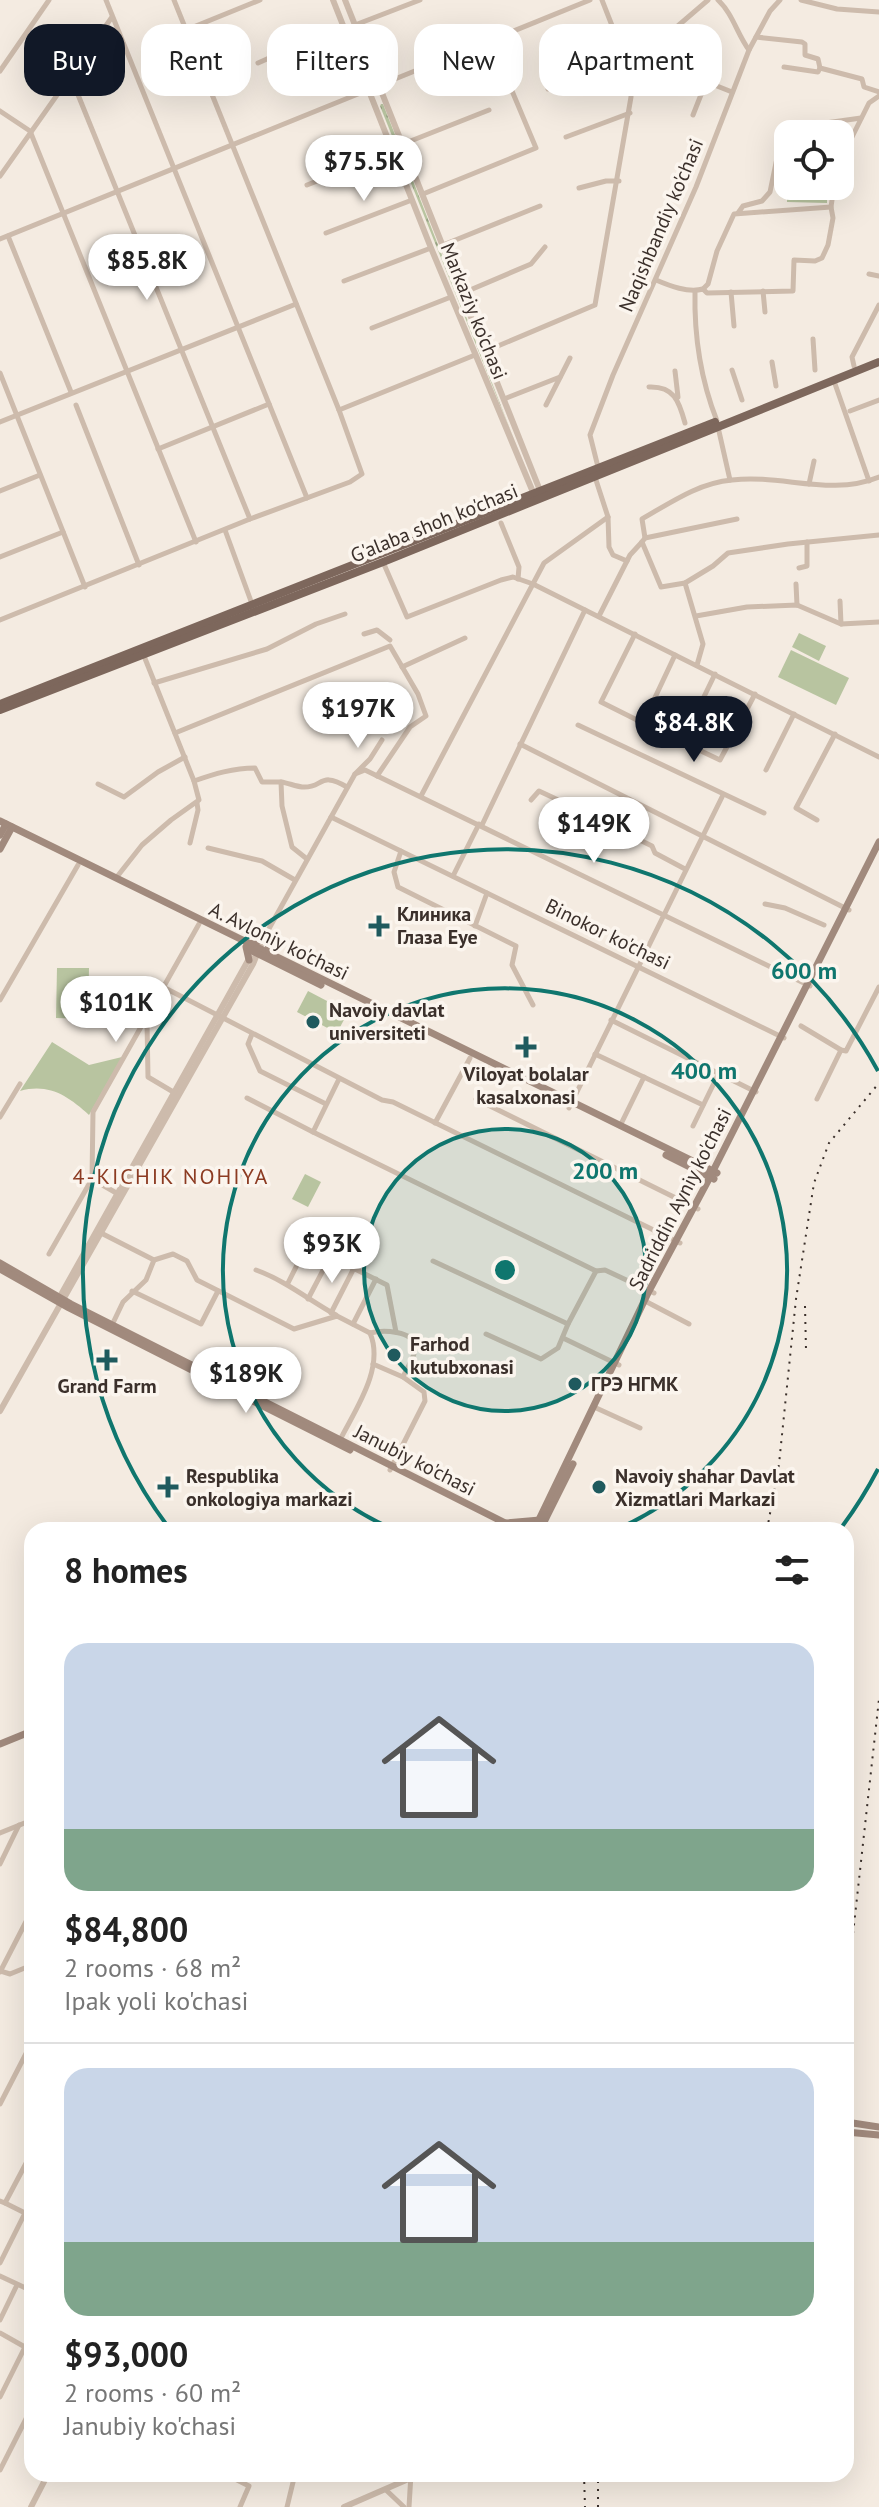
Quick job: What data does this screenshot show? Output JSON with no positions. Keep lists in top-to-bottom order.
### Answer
{
  "streets": {
    "main road": [
      "G'alaba shoh ko'chasi",
      "A. Avloniy ko'chasi",
      "Sadriddin Ayniy ko'chasi",
      "Janubiy ko'chasi"
    ],
    "street": ["Naqishbandiy ko'chasi", "Markaziy ko'chasi", "Binokor ko'chasi"]
  },
  "crossings": [
    ["Naqishbandiy ko'chasi", "G'alaba shoh ko'chasi"],
    ["Markaziy ko'chasi", "G'alaba shoh ko'chasi"],
    ["Binokor ko'chasi", "Sadriddin Ayniy ko'chasi"],
    ["A. Avloniy ko'chasi", "Sadriddin Ayniy ko'chasi"]
  ],
  "districts": ["4-KICHIK NOHIYA"],
  "places": {
    "health": [
      "Клиника Глаза Eye",
      "Viloyat bolalar kasalxonasi",
      "Grand Farm",
      "Respublika onkologiya markazi"
    ],
    "other": [
      "Navoiy davlat universiteti",
      "Farhod kutubxonasi",
      "ГРЭ НГМК",
      "Navoiy shahar Davlat Xizmatlari Markazi"
    ]
  },
  "page": {
    "chip": [
      "Buy",
      "Rent",
      "Filters",
      "New",
      "Apartment"
    ],
    "price": [
      "$75.5K",
      "$85.8K",
      "$197K",
      "$84.8K",
      "$149K",
      "$101K",
      "$93K",
      "$189K"
    ],
    "heading": "8 homes",
    "list": [
      {
        "name": "$84,800",
        "note": "2 rooms · 68 m² · Ipak yoli ko'chasi"
      },
      {
        "name": "$93,000",
        "note": "2 rooms · 60 m² · Janubiy ko'chasi"
      }
    ]
  },
  "rings": ["600 m", "400 m", "200 m"]
}
